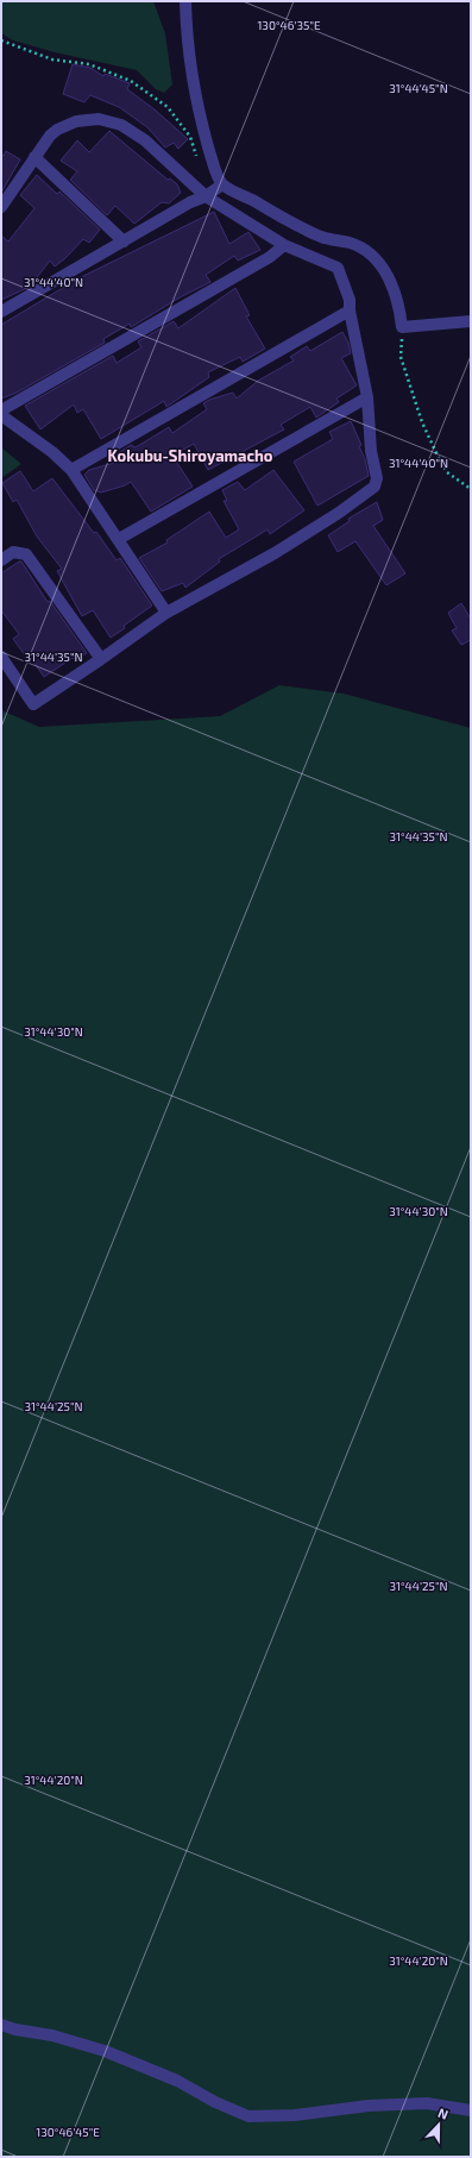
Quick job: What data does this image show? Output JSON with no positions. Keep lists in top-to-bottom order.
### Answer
{
  "districts": ["Kokubu-Shiroyamacho"],
  "north": "top",
  "coordinates": [
    "130°46'35\"E",
    "31°44'45\"N",
    "31°44'40\"N",
    "31°44'35\"N",
    "31°44'30\"N",
    "31°44'25\"N",
    "31°44'20\"N",
    "130°46'45\"E"
  ]
}
